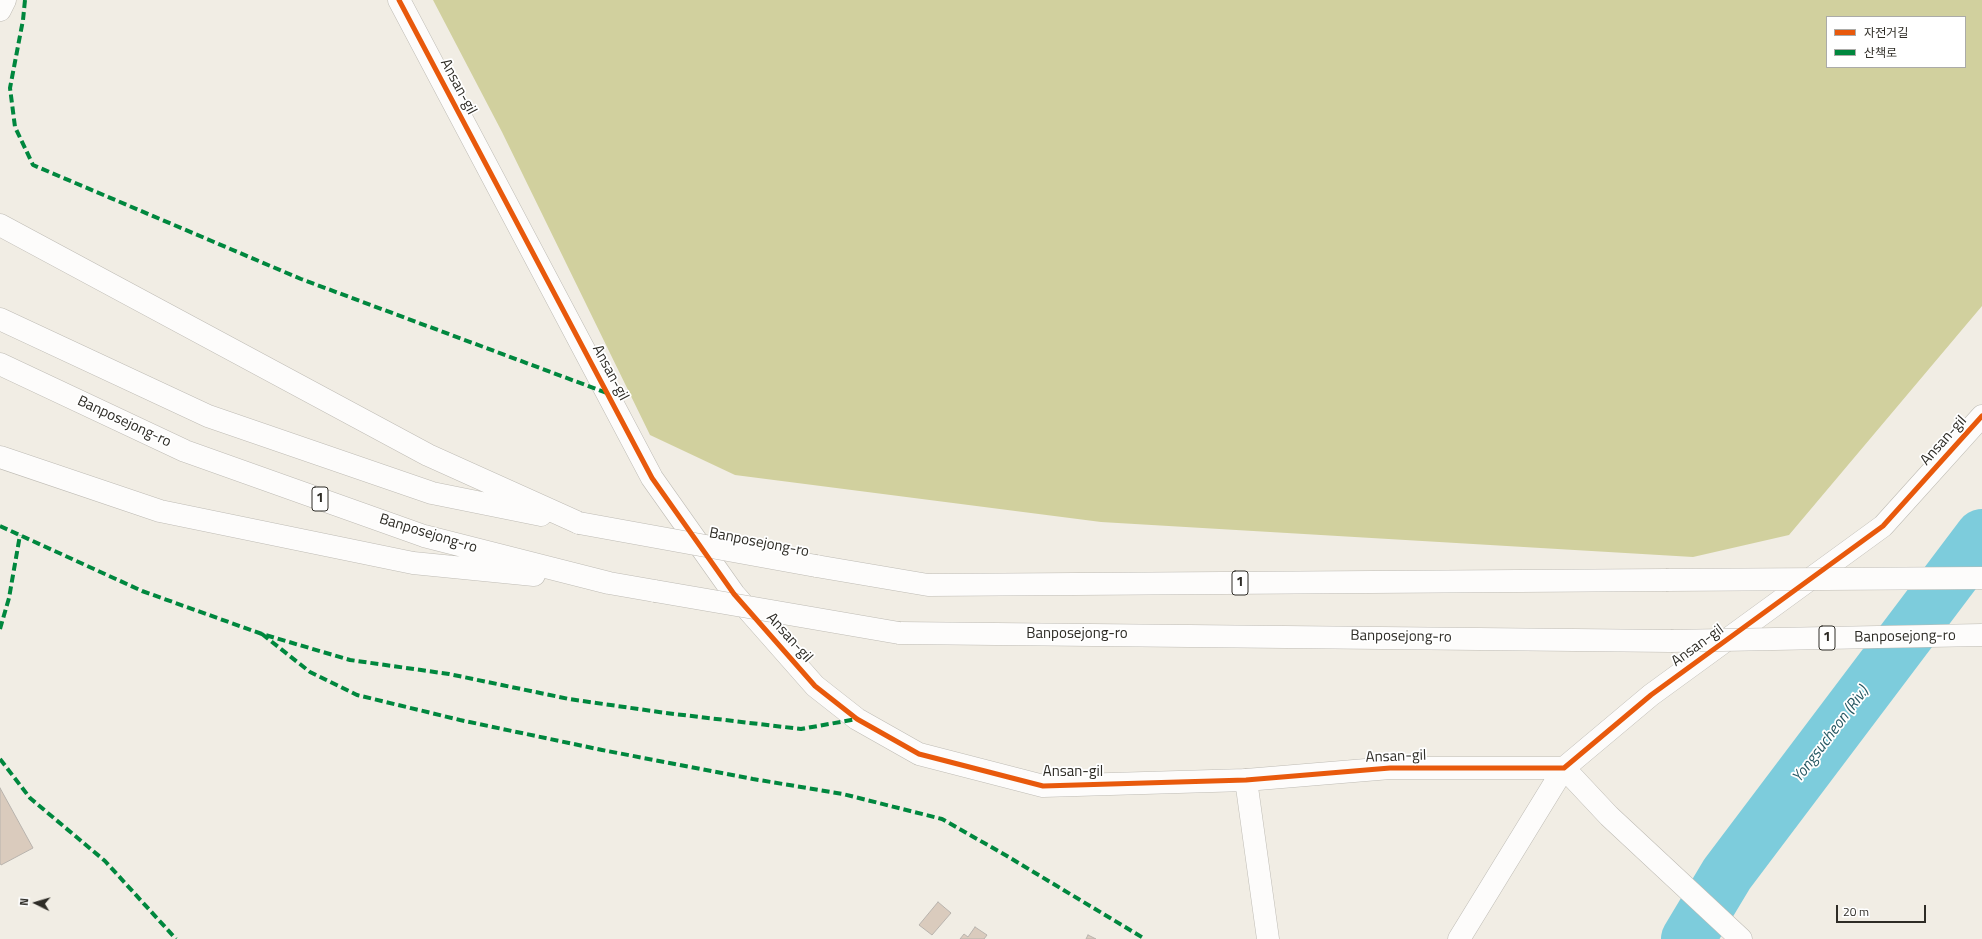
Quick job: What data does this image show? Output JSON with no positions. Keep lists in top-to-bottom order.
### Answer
{
  "streets": {
    "main road": ["Ansan-gil", "Banposejong-ro", "1"]
  },
  "water": ["Yongsucheon (Riv.)"],
  "legend": ["자전거길", "산책로"],
  "scale_bar": "20 m",
  "north": "left"
}
